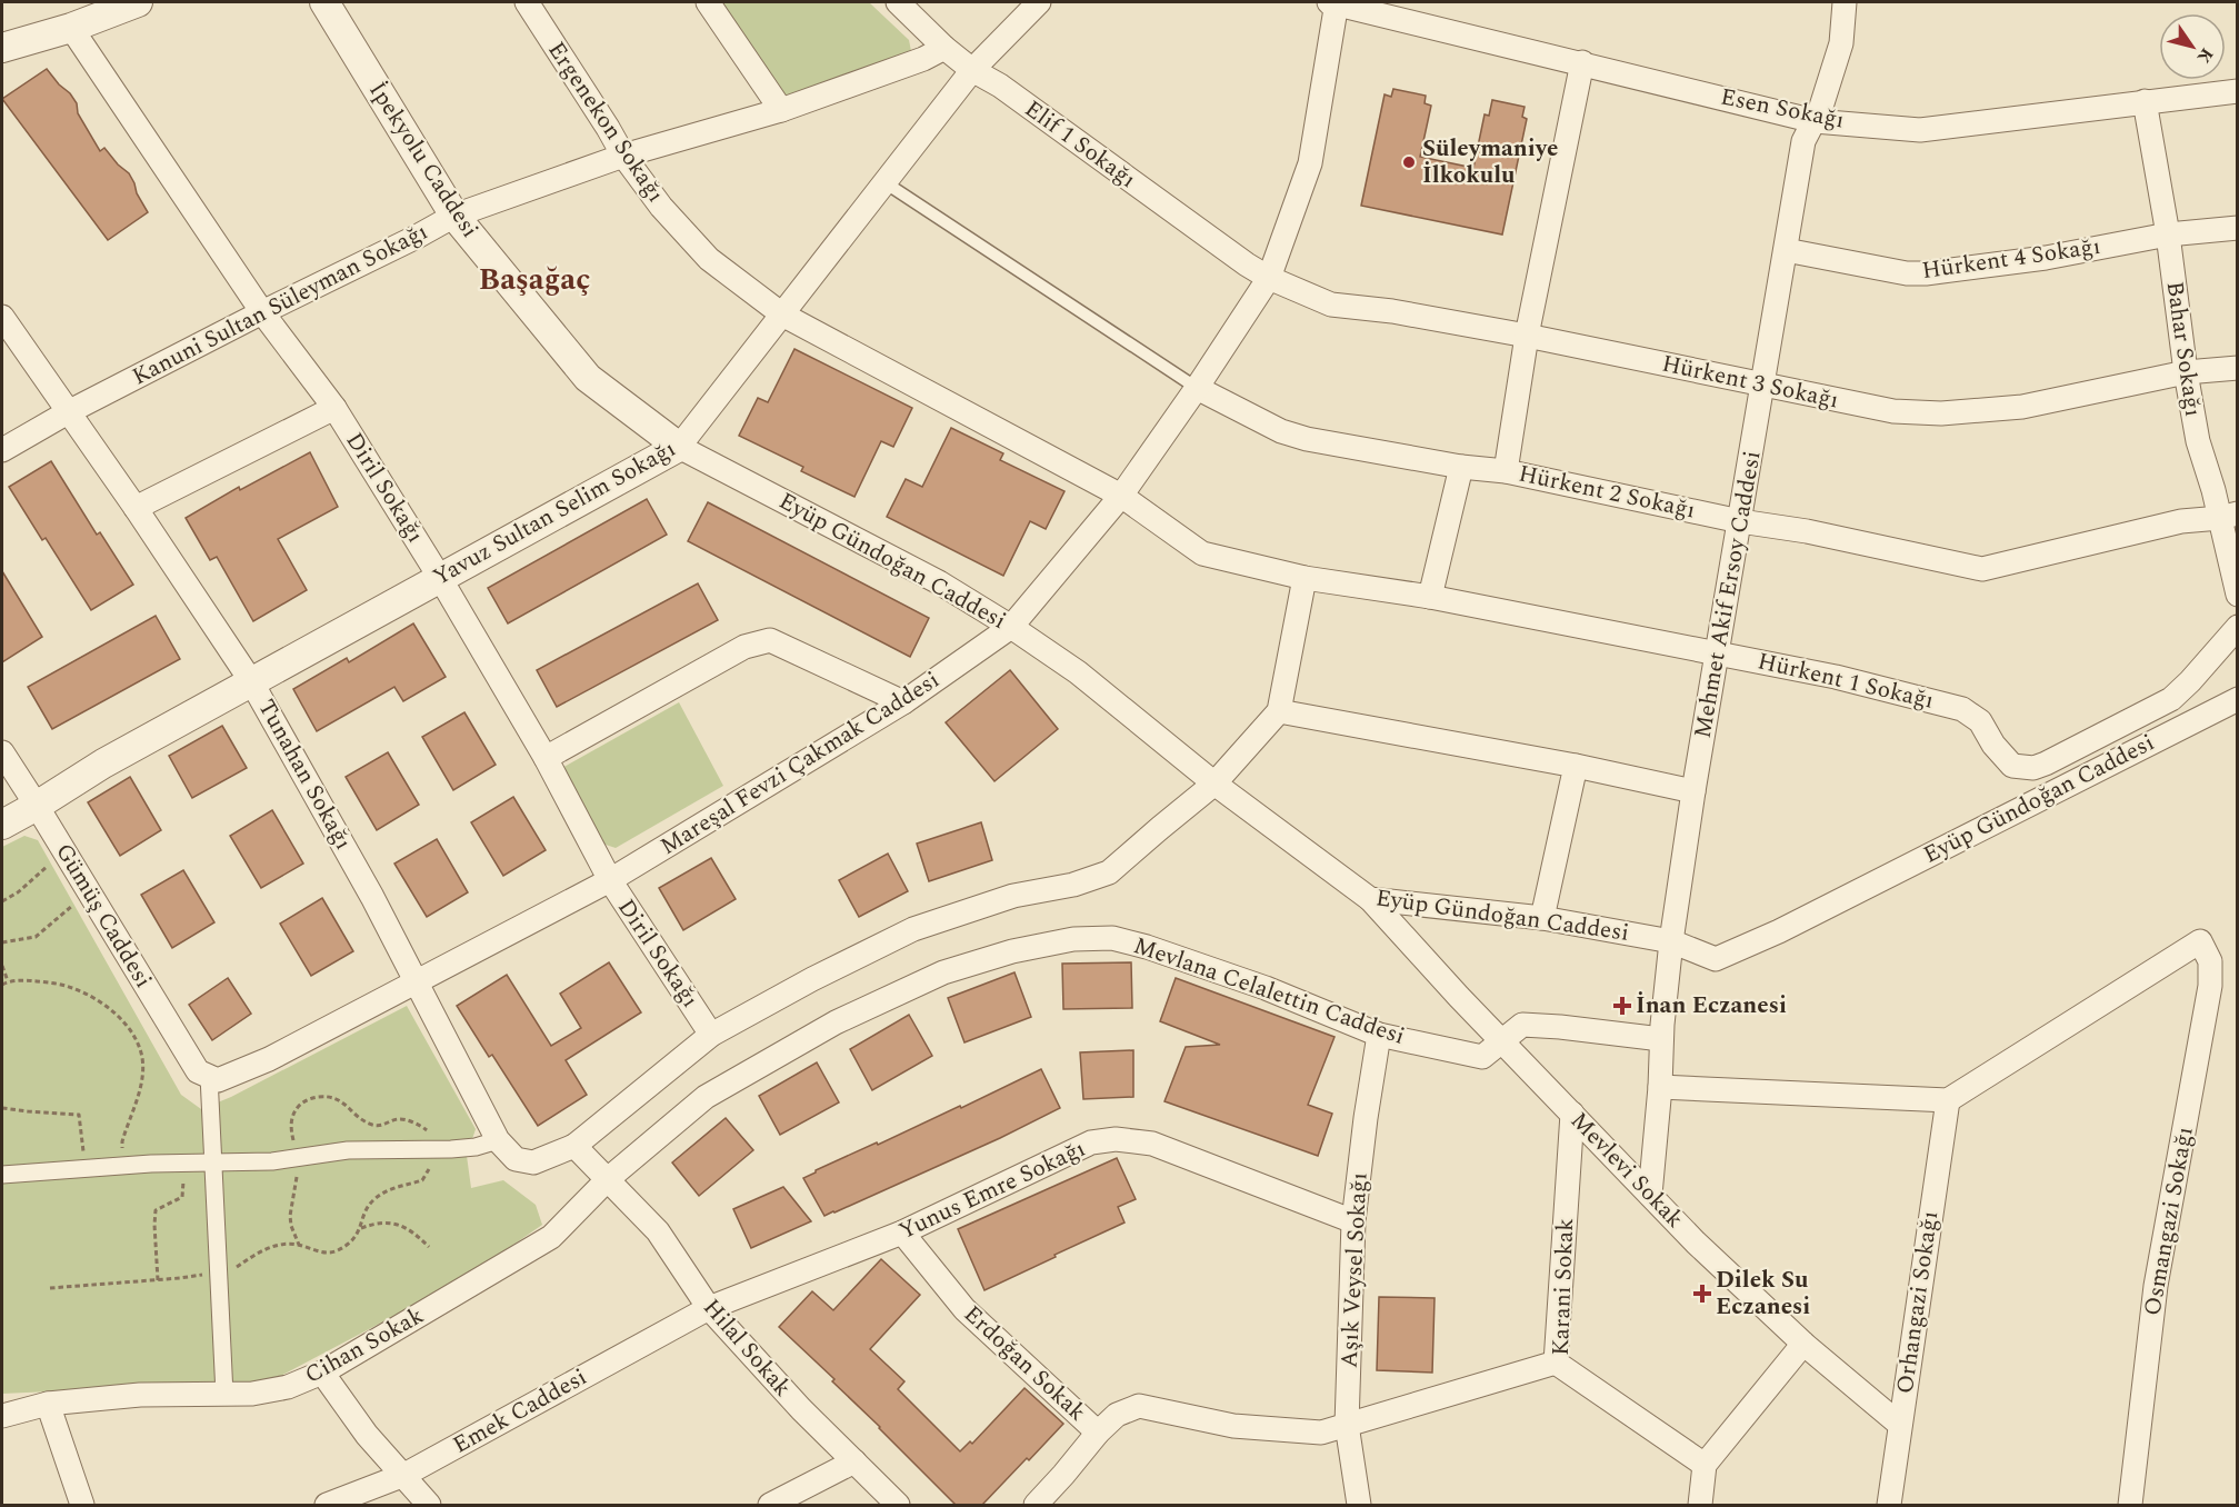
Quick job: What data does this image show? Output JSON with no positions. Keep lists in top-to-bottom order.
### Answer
{
  "streets": {
    "street": [
      "Esen Sokağı",
      "Ergenekon Sokağı",
      "Elif 1 Sokağı",
      "İpekyolu Caddesi",
      "Hürkent 4 Sokağı",
      "Kanuni Sultan Süleyman Sokağı",
      "Bahar Sokağı",
      "Hürkent 3 Sokağı",
      "Diril Sokağı",
      "Hürkent 2 Sokağı",
      "Yavuz Sultan Selim Sokağı",
      "Eyüp Gündoğan Caddesi",
      "Mehmet Akif Ersoy Caddesi",
      "Hürkent 1 Sokağı",
      "Mareşal Fevzi Çakmak Caddesi",
      "Tunahan Sokağı",
      "Gümüş Caddesi",
      "Mevlana Celalettin Caddesi",
      "Mevlevi Sokak",
      "Yunus Emre Sokağı",
      "Osmangazi Sokağı",
      "Aşık Veysel Sokağı",
      "Karani Sokak",
      "Orhangazi Sokağı",
      "Cihan Sokak",
      "Hilal Sokak",
      "Erdoğan Sokak",
      "Emek Caddesi"
    ]
  },
  "crossings": [
    ["Esen Sokağı", "Bahar Sokağı"],
    ["Esen Sokağı", "Mehmet Akif Ersoy Caddesi"],
    ["Esen Sokağı", "Mareşal Fevzi Çakmak Caddesi"],
    ["Ergenekon Sokağı", "Kanuni Sultan Süleyman Sokağı"],
    ["Ergenekon Sokağı", "Yavuz Sultan Selim Sokağı"],
    ["Ergenekon Sokağı", "Hürkent 1 Sokağı"],
    ["Ergenekon Sokağı", "Mareşal Fevzi Çakmak Caddesi"],
    ["Elif 1 Sokağı", "Kanuni Sultan Süleyman Sokağı"],
    ["Elif 1 Sokağı", "Hürkent 3 Sokağı"],
    ["Elif 1 Sokağı", "Yavuz Sultan Selim Sokağı"],
    ["Elif 1 Sokağı", "Mareşal Fevzi Çakmak Caddesi"],
    ["İpekyolu Caddesi", "Kanuni Sultan Süleyman Sokağı"],
    ["İpekyolu Caddesi", "Yavuz Sultan Selim Sokağı"],
    ["İpekyolu Caddesi", "Eyüp Gündoğan Caddesi"],
    ["Hürkent 4 Sokağı", "Bahar Sokağı"],
    ["Hürkent 4 Sokağı", "Mehmet Akif Ersoy Caddesi"],
    ["Kanuni Sultan Süleyman Sokağı", "Diril Sokağı"],
    ["Kanuni Sultan Süleyman Sokağı", "Tunahan Sokağı"],
    ["Bahar Sokağı", "Hürkent 3 Sokağı"],
    ["Bahar Sokağı", "Hürkent 2 Sokağı"],
    ["Hürkent 3 Sokağı", "Mehmet Akif Ersoy Caddesi"],
    ["Hürkent 3 Sokağı", "Mareşal Fevzi Çakmak Caddesi"],
    ["Diril Sokağı", "Yavuz Sultan Selim Sokağı"],
    ["Diril Sokağı", "Mareşal Fevzi Çakmak Caddesi"],
    ["Diril Sokağı", "Tunahan Sokağı"],
    ["Hürkent 2 Sokağı", "Mehmet Akif Ersoy Caddesi"],
    ["Hürkent 2 Sokağı", "Mareşal Fevzi Çakmak Caddesi"],
    ["Yavuz Sultan Selim Sokağı", "Eyüp Gündoğan Caddesi"],
    ["Yavuz Sultan Selim Sokağı", "Tunahan Sokağı"],
    ["Yavuz Sultan Selim Sokağı", "Gümüş Caddesi"],
    ["Eyüp Gündoğan Caddesi", "Mehmet Akif Ersoy Caddesi"],
    ["Eyüp Gündoğan Caddesi", "Mareşal Fevzi Çakmak Caddesi"],
    ["Eyüp Gündoğan Caddesi", "Tunahan Sokağı"],
    ["Eyüp Gündoğan Caddesi", "Mevlevi Sokak"],
    ["Mehmet Akif Ersoy Caddesi", "Hürkent 1 Sokağı"],
    ["Mehmet Akif Ersoy Caddesi", "Mevlana Celalettin Caddesi"],
    ["Mehmet Akif Ersoy Caddesi", "Mevlevi Sokak"],
    ["Hürkent 1 Sokağı", "Mareşal Fevzi Çakmak Caddesi"],
    ["Mareşal Fevzi Çakmak Caddesi", "Tunahan Sokağı"],
    ["Mareşal Fevzi Çakmak Caddesi", "Gümüş Caddesi"],
    ["Mevlana Celalettin Caddesi", "Mevlevi Sokak"],
    ["Mevlana Celalettin Caddesi", "Aşık Veysel Sokağı"],
    ["Mevlana Celalettin Caddesi", "Cihan Sokak"],
    ["Mevlana Celalettin Caddesi", "Hilal Sokak"],
    ["Mevlevi Sokak", "Karani Sokak"],
    ["Mevlevi Sokak", "Orhangazi Sokağı"],
    ["Yunus Emre Sokağı", "Aşık Veysel Sokağı"],
    ["Yunus Emre Sokağı", "Hilal Sokak"],
    ["Yunus Emre Sokağı", "Erdoğan Sokak"],
    ["Yunus Emre Sokağı", "Emek Caddesi"],
    ["Osmangazi Sokağı", "Orhangazi Sokağı"],
    ["Aşık Veysel Sokağı", "Erdoğan Sokak"],
    ["Karani Sokak", "Erdoğan Sokak"],
    ["Cihan Sokak", "Hilal Sokak"],
    ["Hilal Sokak", "Emek Caddesi"]
  ],
  "districts": ["Başağaç"],
  "places": {
    "other": ["Süleymaniye İlkokulu"],
    "health": ["İnan Eczanesi", "Dilek Su Eczanesi"]
  },
  "north": "bottom right"
}
